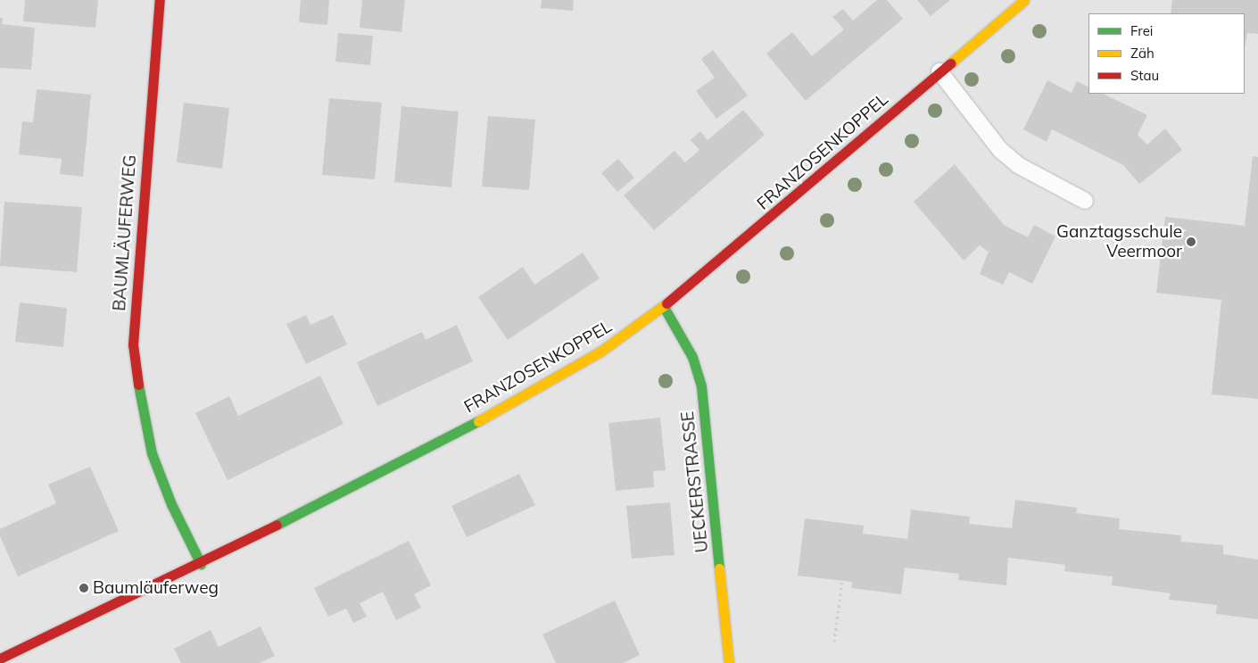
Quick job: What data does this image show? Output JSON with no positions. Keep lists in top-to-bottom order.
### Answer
{
  "streets": {
    "street": ["FRANZOSENKOPPEL", "BAUMLÄUFERWEG", "UECKERSTRASSE"]
  },
  "crossings": [
    ["FRANZOSENKOPPEL", "BAUMLÄUFERWEG"],
    ["FRANZOSENKOPPEL", "UECKERSTRASSE"]
  ],
  "places": ["Ganztagsschule Veermoor", "Baumläuferweg"],
  "legend": ["Frei", "Zäh", "Stau"]
}
